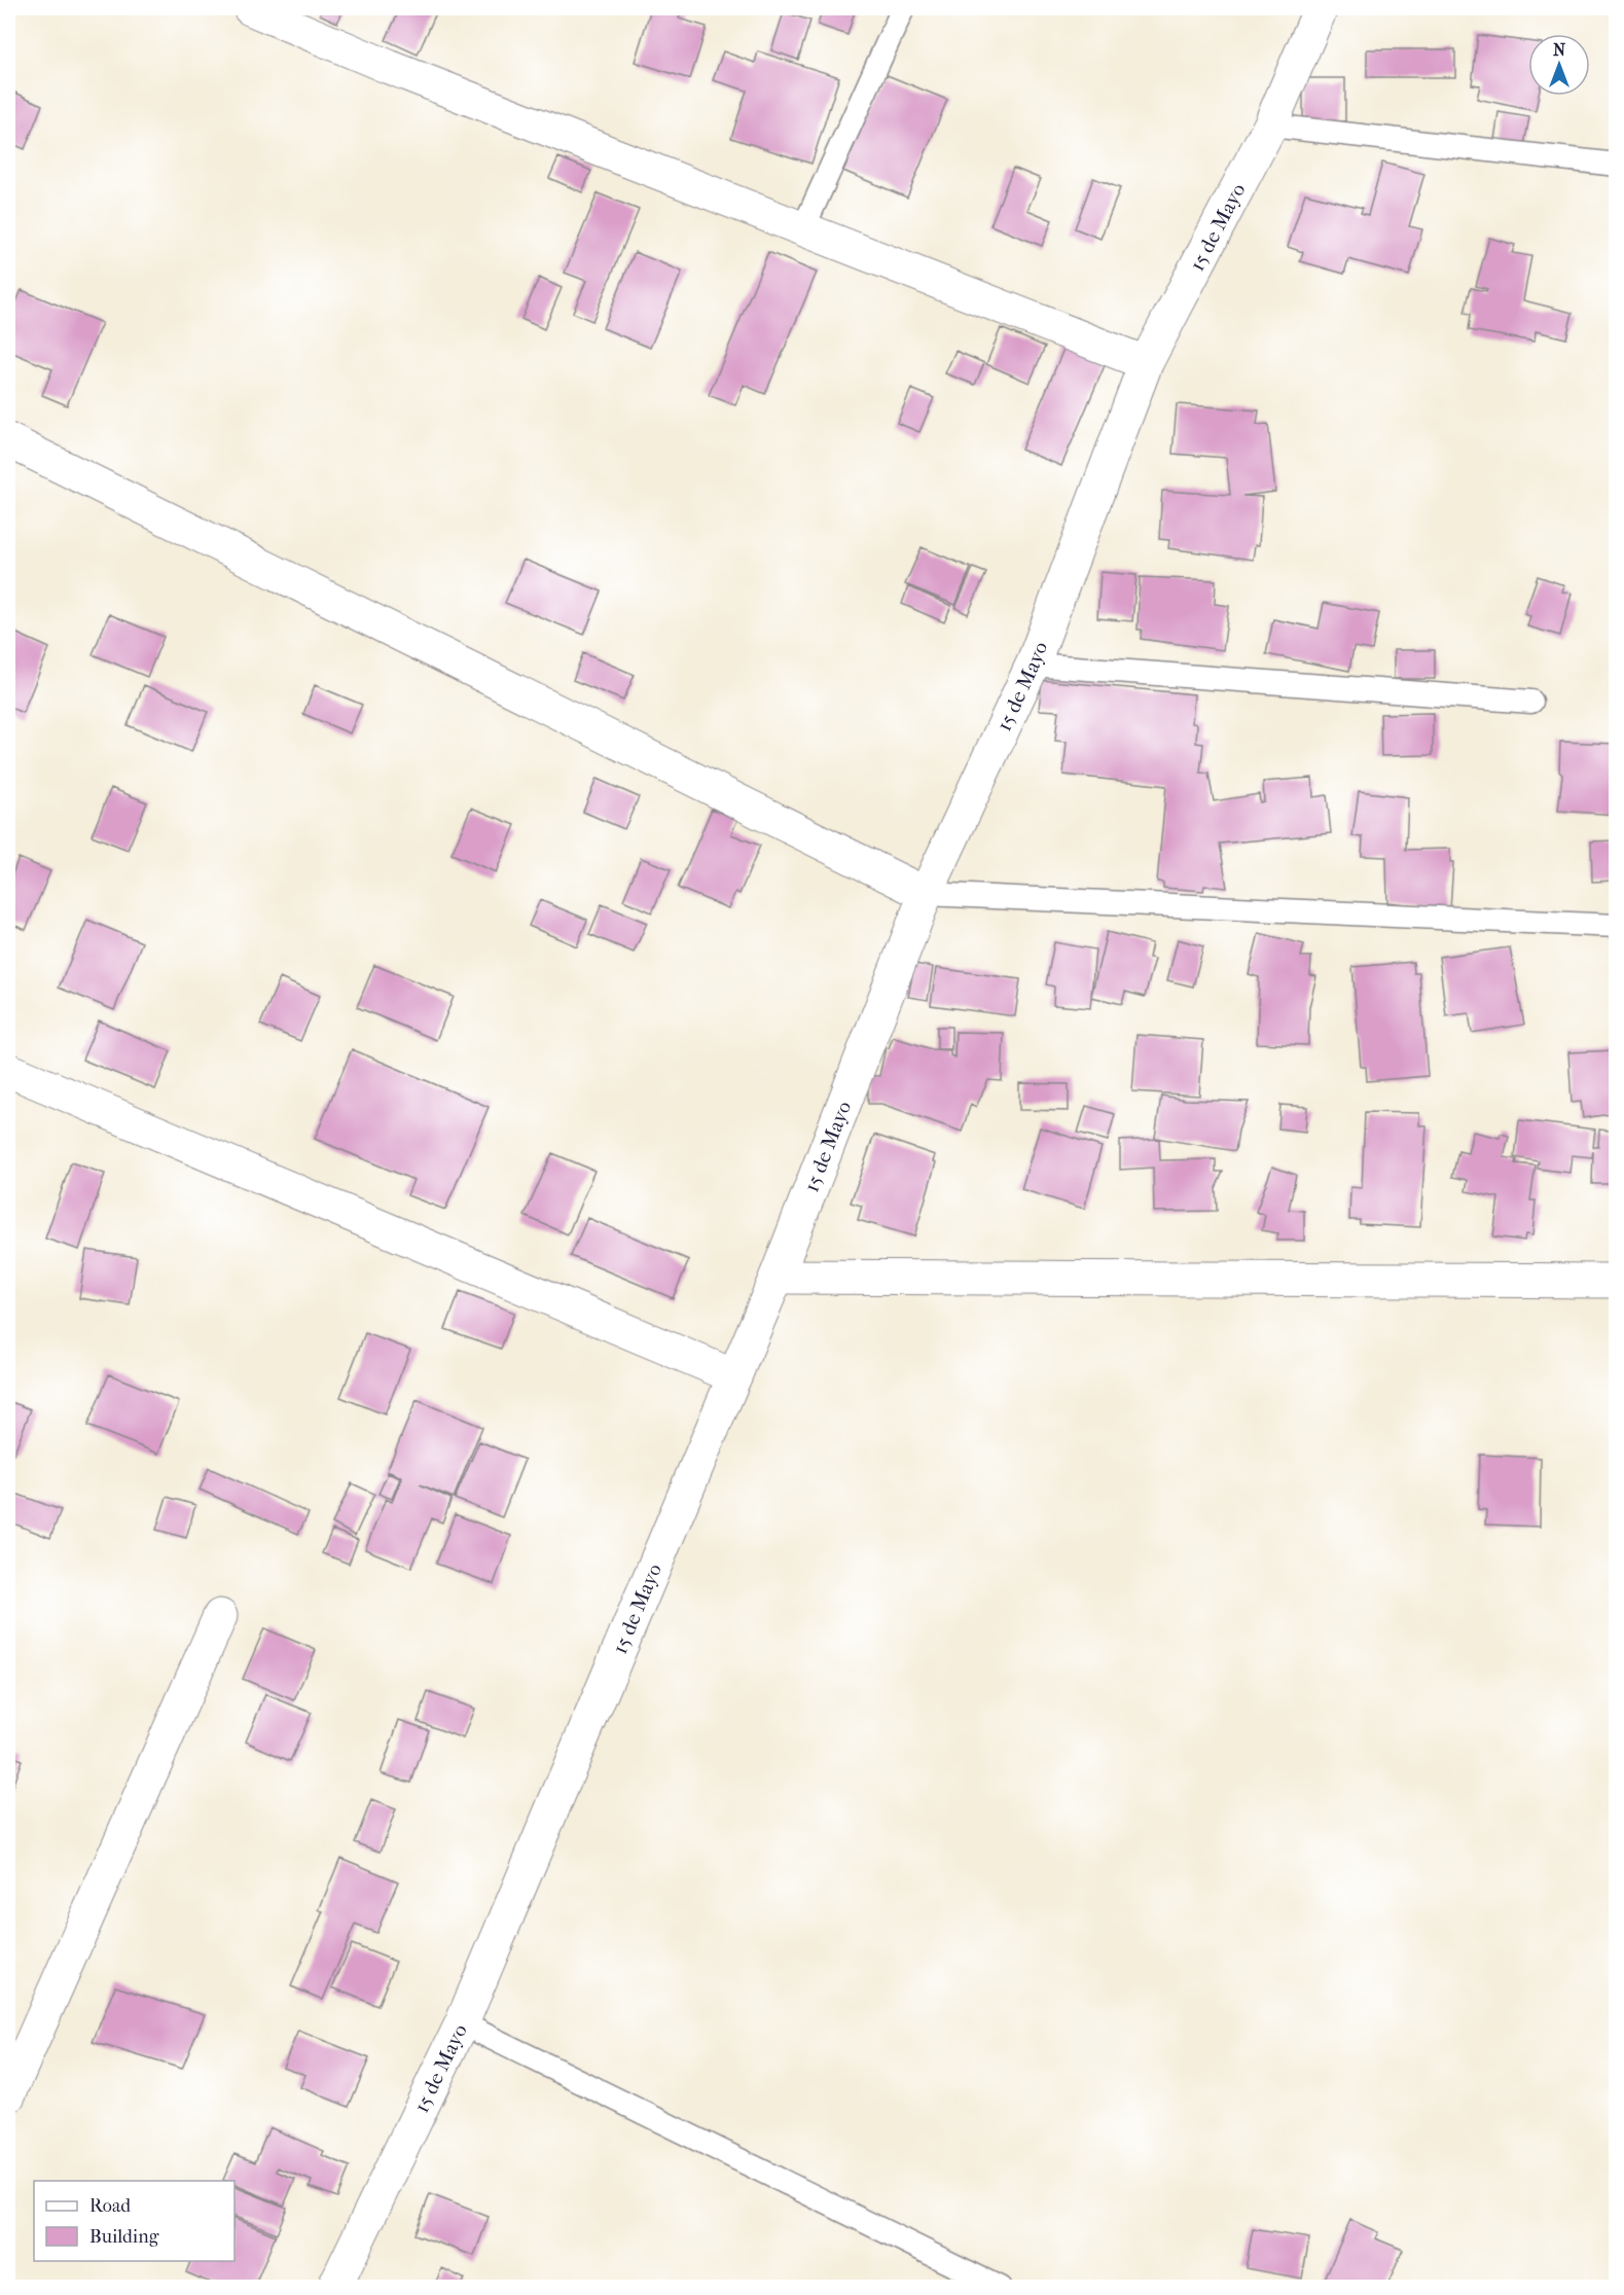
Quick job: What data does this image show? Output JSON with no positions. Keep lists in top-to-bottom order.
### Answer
{
  "streets": {
    "street": ["15 de Mayo"]
  },
  "legend": ["Road", "Building"],
  "north": "top"
}
